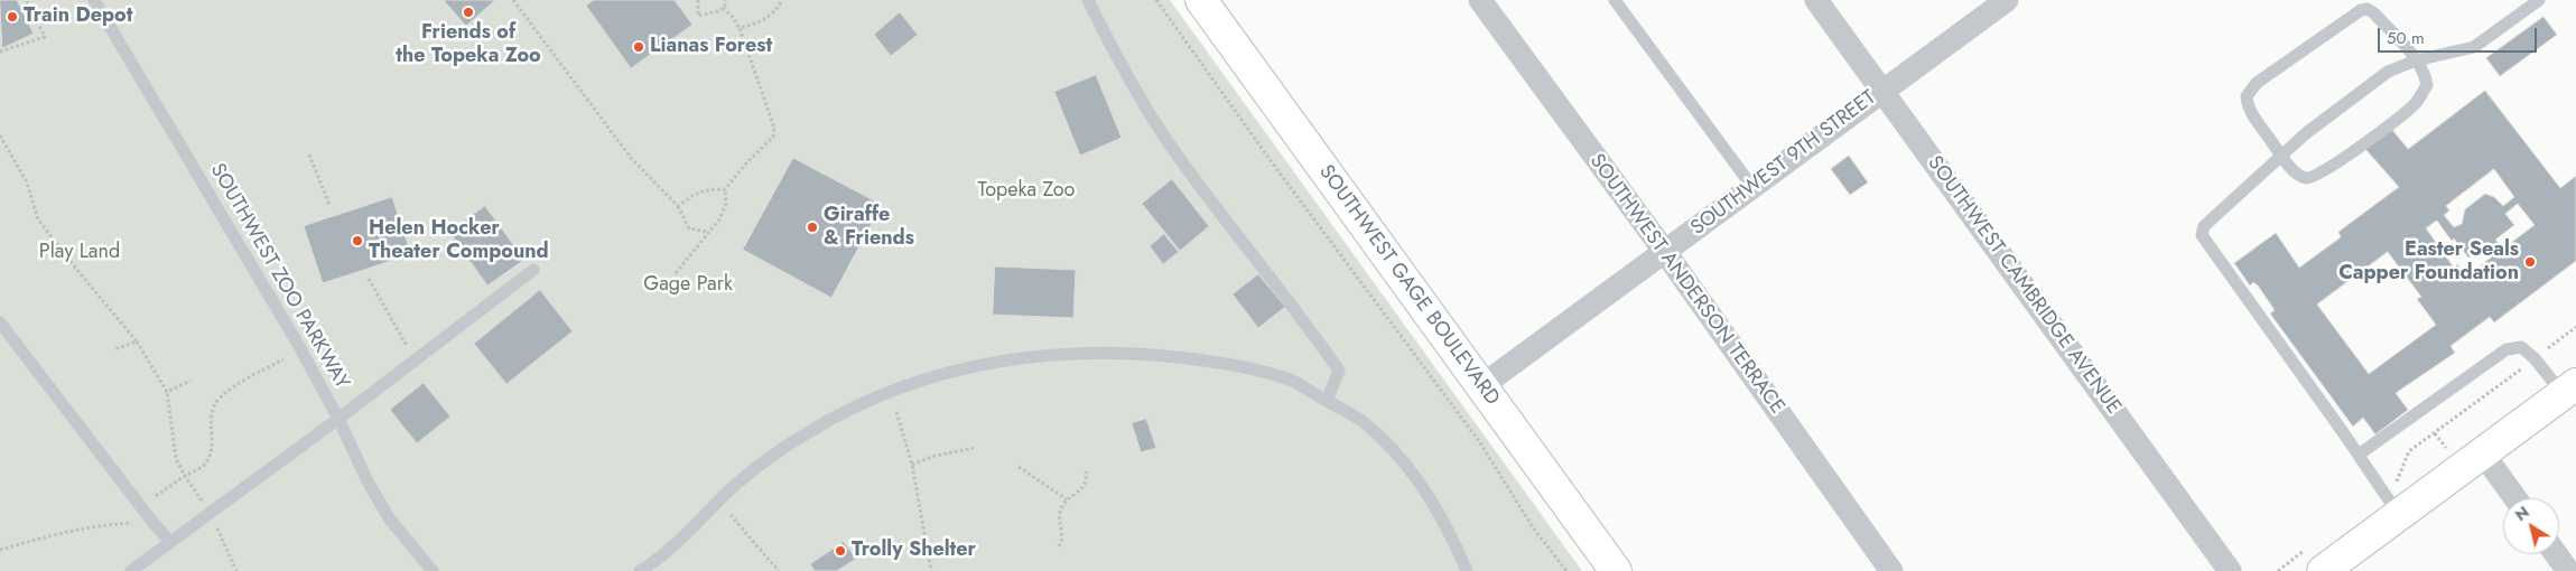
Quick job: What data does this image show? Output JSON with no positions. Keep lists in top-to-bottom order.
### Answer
{
  "streets": {
    "main road": ["SOUTHWEST GAGE BOULEVARD"],
    "street": ["SOUTHWEST 9TH STREET", "SOUTHWEST ANDERSON TERRACE", "SOUTHWEST CAMBRIDGE AVENUE"],
    "lane": ["SOUTHWEST ZOO PARKWAY"]
  },
  "crossings": [
    ["SOUTHWEST 9TH STREET", "SOUTHWEST ANDERSON TERRACE"],
    ["SOUTHWEST 9TH STREET", "SOUTHWEST GAGE BOULEVARD"],
    ["SOUTHWEST 9TH STREET", "SOUTHWEST CAMBRIDGE AVENUE"]
  ],
  "parks": ["Topeka Zoo", "Play Land", "Gage Park"],
  "places": [
    "Friends of the Topeka Zoo",
    "Train Depot",
    "Lianas Forest",
    "Giraffe & Friends",
    "Helen Hocker Theater Compound",
    "Easter Seals Capper Foundation",
    "Trolly Shelter"
  ],
  "scale_bar": "50 m",
  "north": "top left"
}
